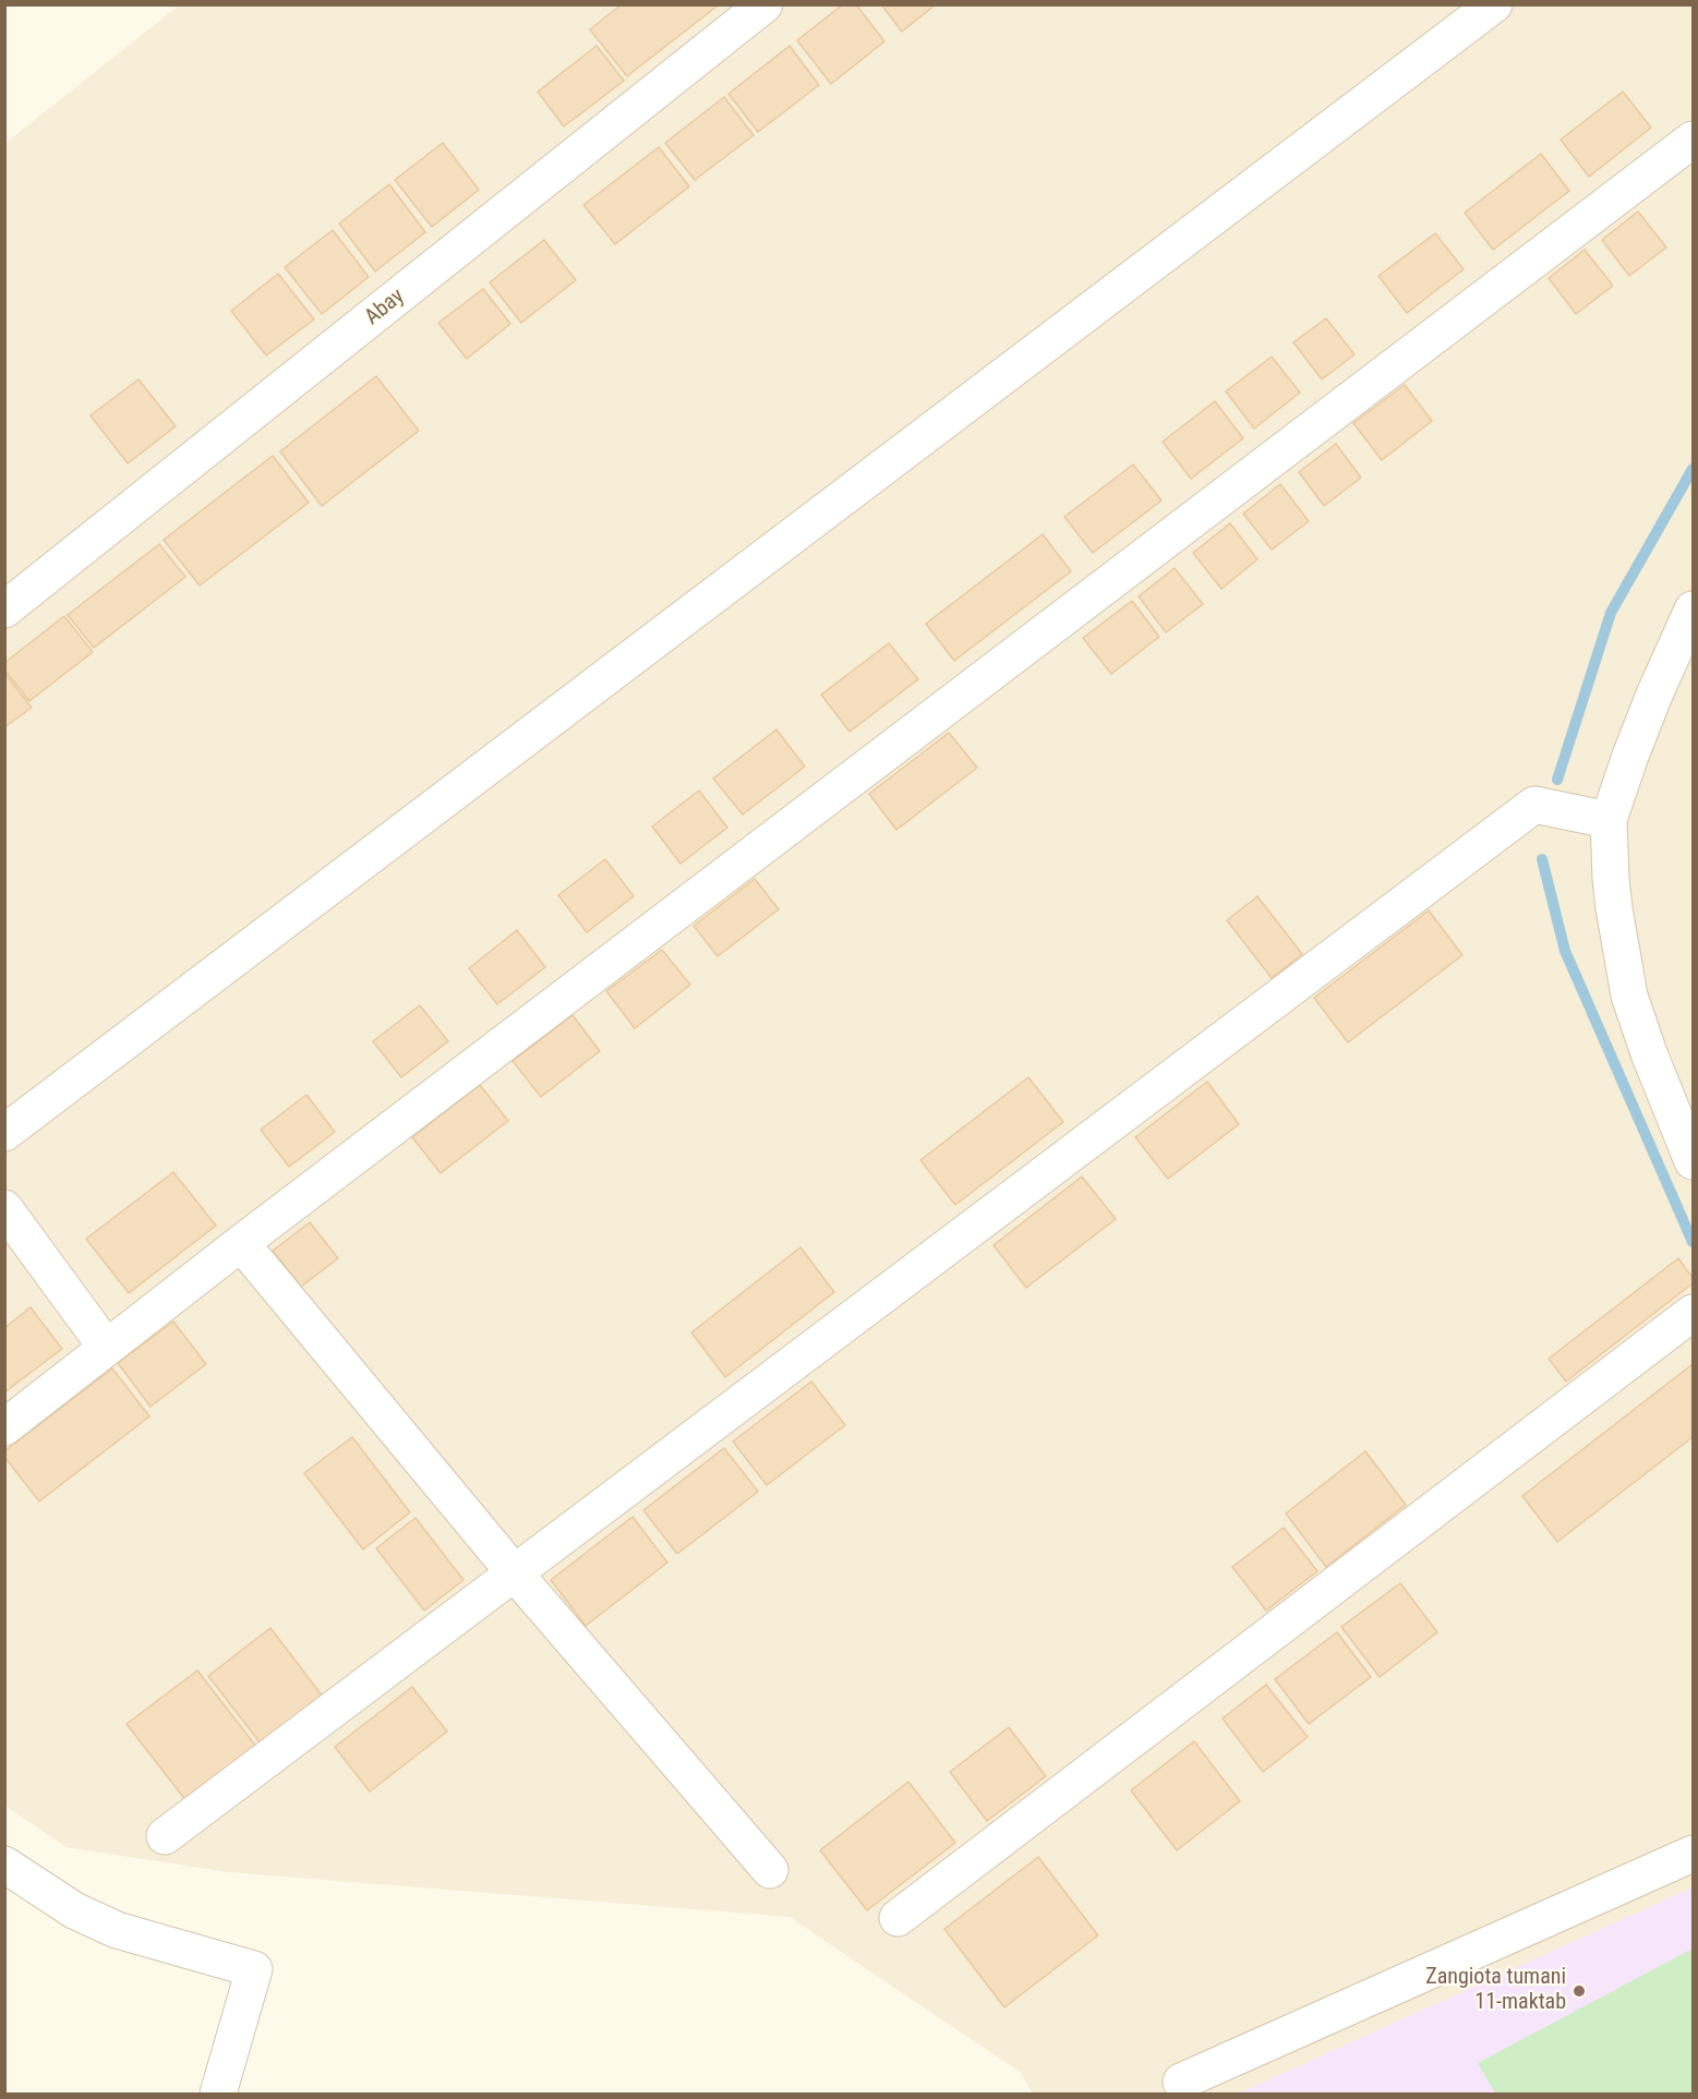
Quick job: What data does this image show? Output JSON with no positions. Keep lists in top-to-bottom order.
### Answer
{
  "streets": {
    "street": ["Abay"]
  },
  "places": ["Zangiota tumani 11-maktab"]
}
